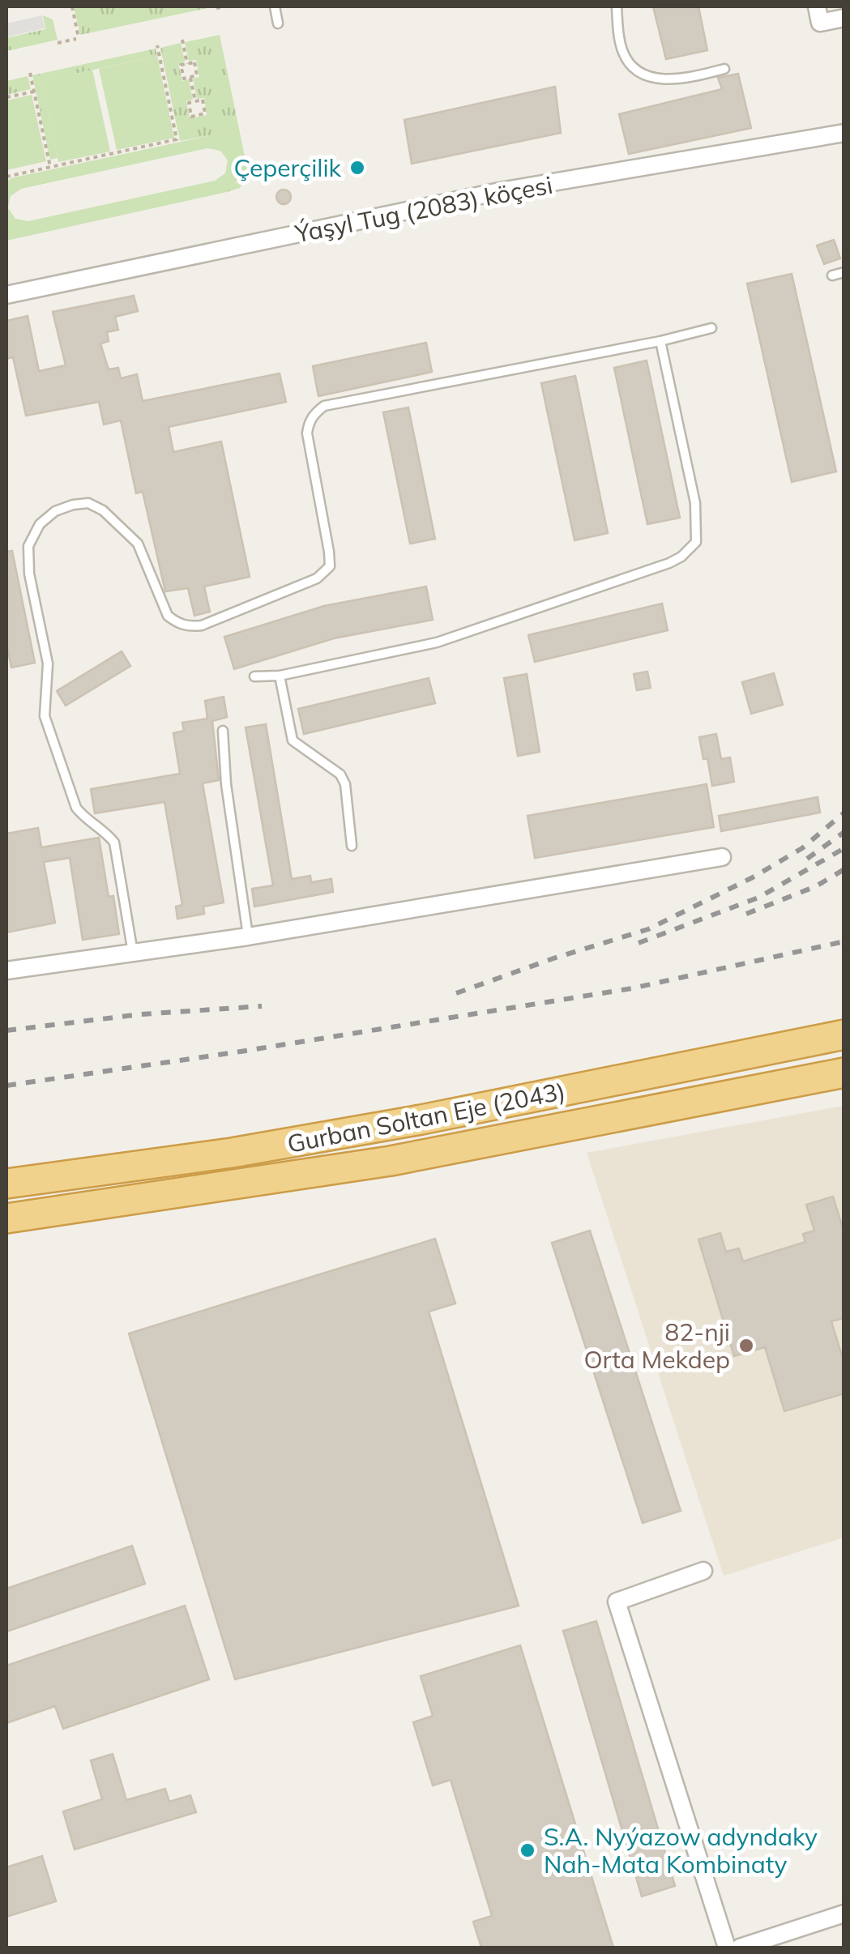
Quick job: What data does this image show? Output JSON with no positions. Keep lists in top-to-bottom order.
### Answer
{
  "streets": {
    "highway": ["Gurban Soltan Eje (2043)"],
    "street": ["Ýaşyl Tug (2083) köçesi"]
  },
  "places": ["Çeperçilik", "82-nji Orta Mekdep", "S.A. Nyýazow adyndaky Nah-Mata Kombinaty"]
}
